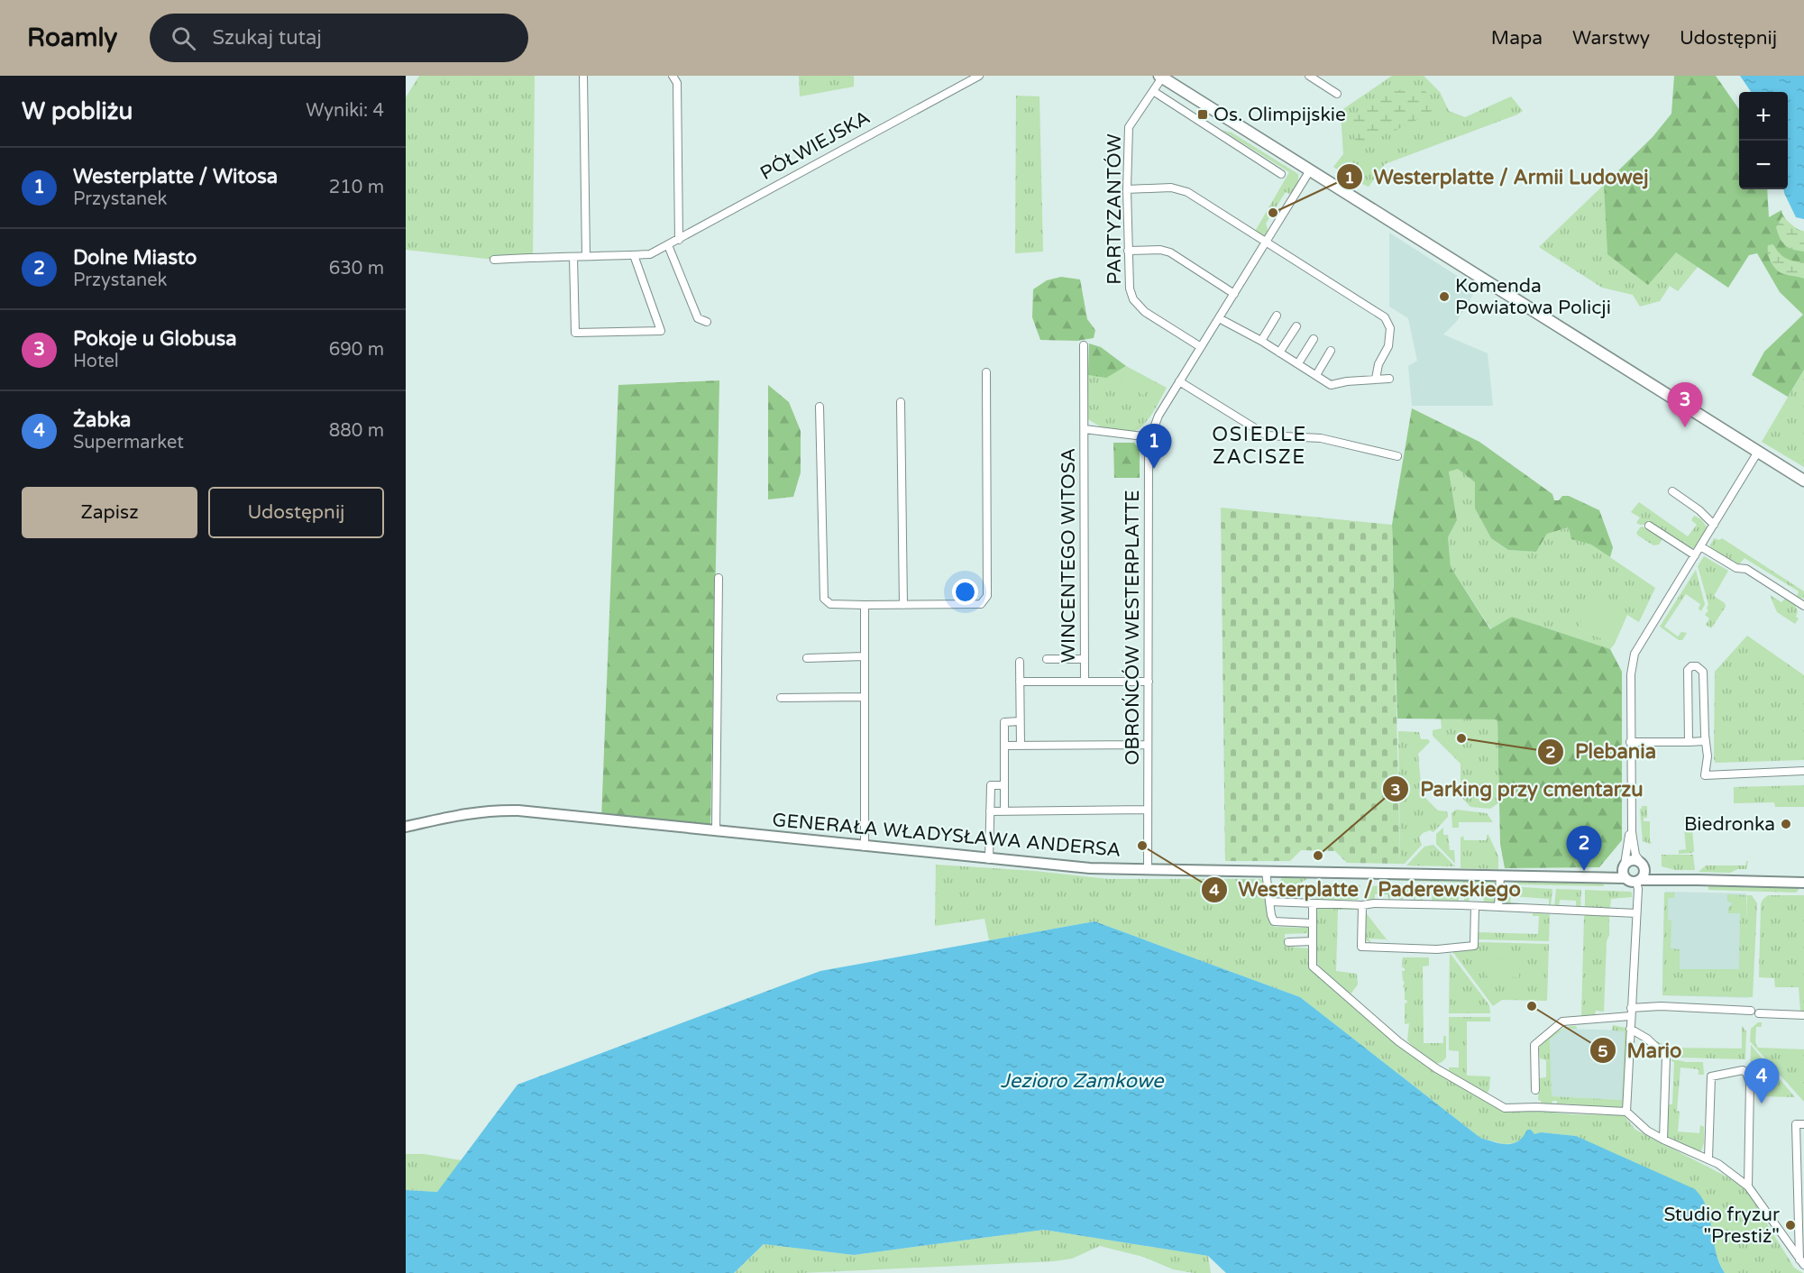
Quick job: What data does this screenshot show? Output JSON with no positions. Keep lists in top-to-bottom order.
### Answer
{
  "streets": {
    "main road": ["GENERAŁA WŁADYSŁAWA ANDERSA"],
    "street": [
      "PÓŁWIEJSKA",
      "PARTYZANTÓW",
      "WINCENTEGO WITOSA",
      "OBROŃCÓW WESTERPLATTE"
    ]
  },
  "crossings": [
    ["PARTYZANTÓW", "OBROŃCÓW WESTERPLATTE"],
    ["WINCENTEGO WITOSA", "OBROŃCÓW WESTERPLATTE"],
    ["OBROŃCÓW WESTERPLATTE", "GENERAŁA WŁADYSŁAWA ANDERSA"]
  ],
  "districts": ["OSIEDLE ZACISZE"],
  "water": ["Jezioro Zamkowe"],
  "places": {
    "transit": ["Os. Olimpijskie"],
    "other": [
      "Westerplatte / Armii Ludowej",
      "Komenda Powiatowa Policji",
      "Plebania",
      "Biedronka",
      "Westerplatte / Paderewskiego",
      "Parking przy cmentarzu",
      "Mario",
      "Studio fryzur \"Prestiż\""
    ]
  },
  "page": {
    "header": "Roamly",
    "search": "Szukaj tutaj",
    "nav": ["Mapa", "Warstwy", "Udostępnij"],
    "heading": ["W pobliżu", "Wyniki: 4"],
    "map_buttons": ["+", "−"],
    "list": [
      {
        "mark": "1",
        "name": "Westerplatte / Witosa",
        "note": "Przystanek",
        "value": "210 m"
      },
      {
        "mark": "2",
        "name": "Dolne Miasto",
        "note": "Przystanek",
        "value": "630 m"
      },
      {
        "mark": "3",
        "name": "Pokoje u Globusa",
        "note": "Hotel",
        "value": "690 m"
      },
      {
        "mark": "4",
        "name": "Żabka",
        "note": "Supermarket",
        "value": "880 m"
      }
    ],
    "pins": [
      "3",
      "1",
      "2",
      "4"
    ],
    "buttons": ["Zapisz", "Udostępnij"]
  }
}
